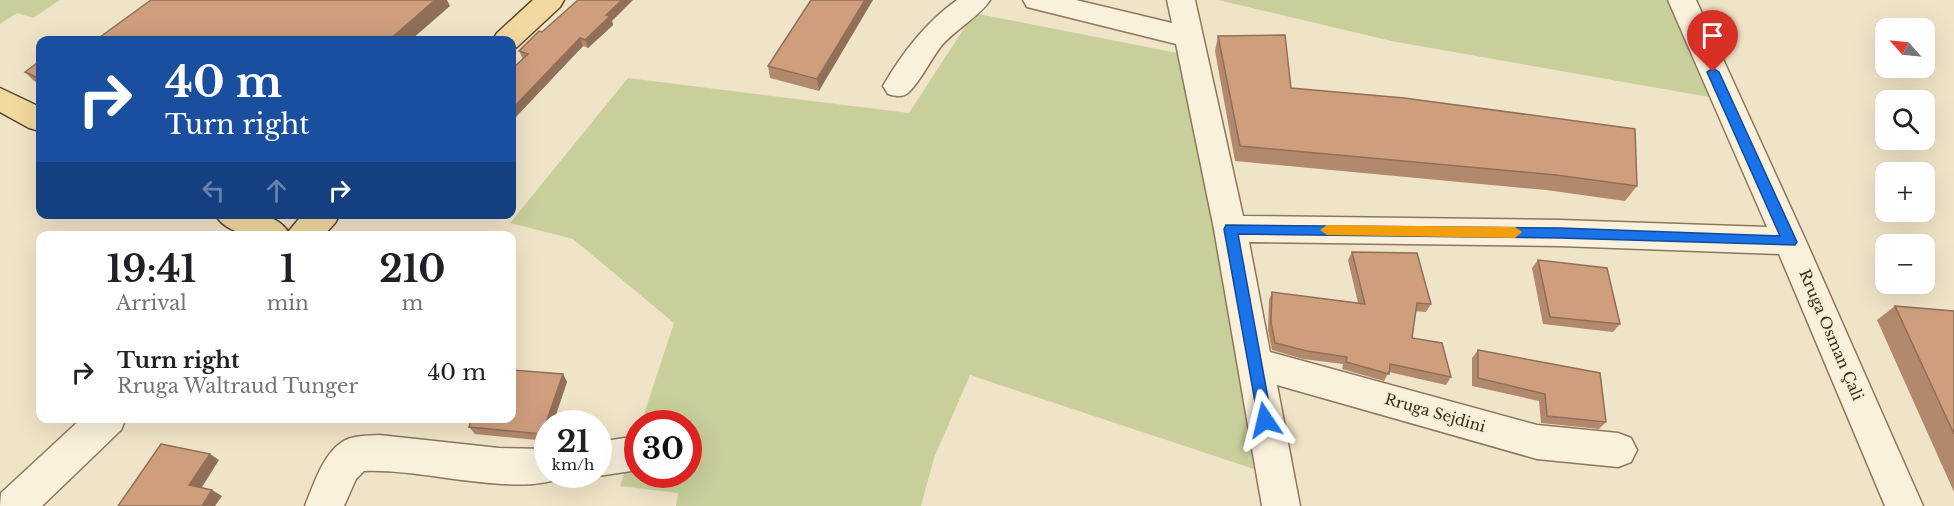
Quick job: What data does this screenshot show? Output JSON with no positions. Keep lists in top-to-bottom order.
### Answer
{
  "streets": {
    "street": ["Rruga Osman Çali", "Rruga Sejdini"]
  },
  "north": "top left",
  "page": {
    "map_buttons": ["+", "−"],
    "turn": ["40 m", "Turn right"],
    "eta": [
      "19:41",
      "Arrival",
      "1",
      "min",
      "210",
      "m"
    ],
    "list": [
      {
        "name": "Turn right",
        "note": "Rruga Waltraud Tunger",
        "value": "40 m"
      }
    ],
    "speed": "21 km/h",
    "limit": "30"
  }
}
